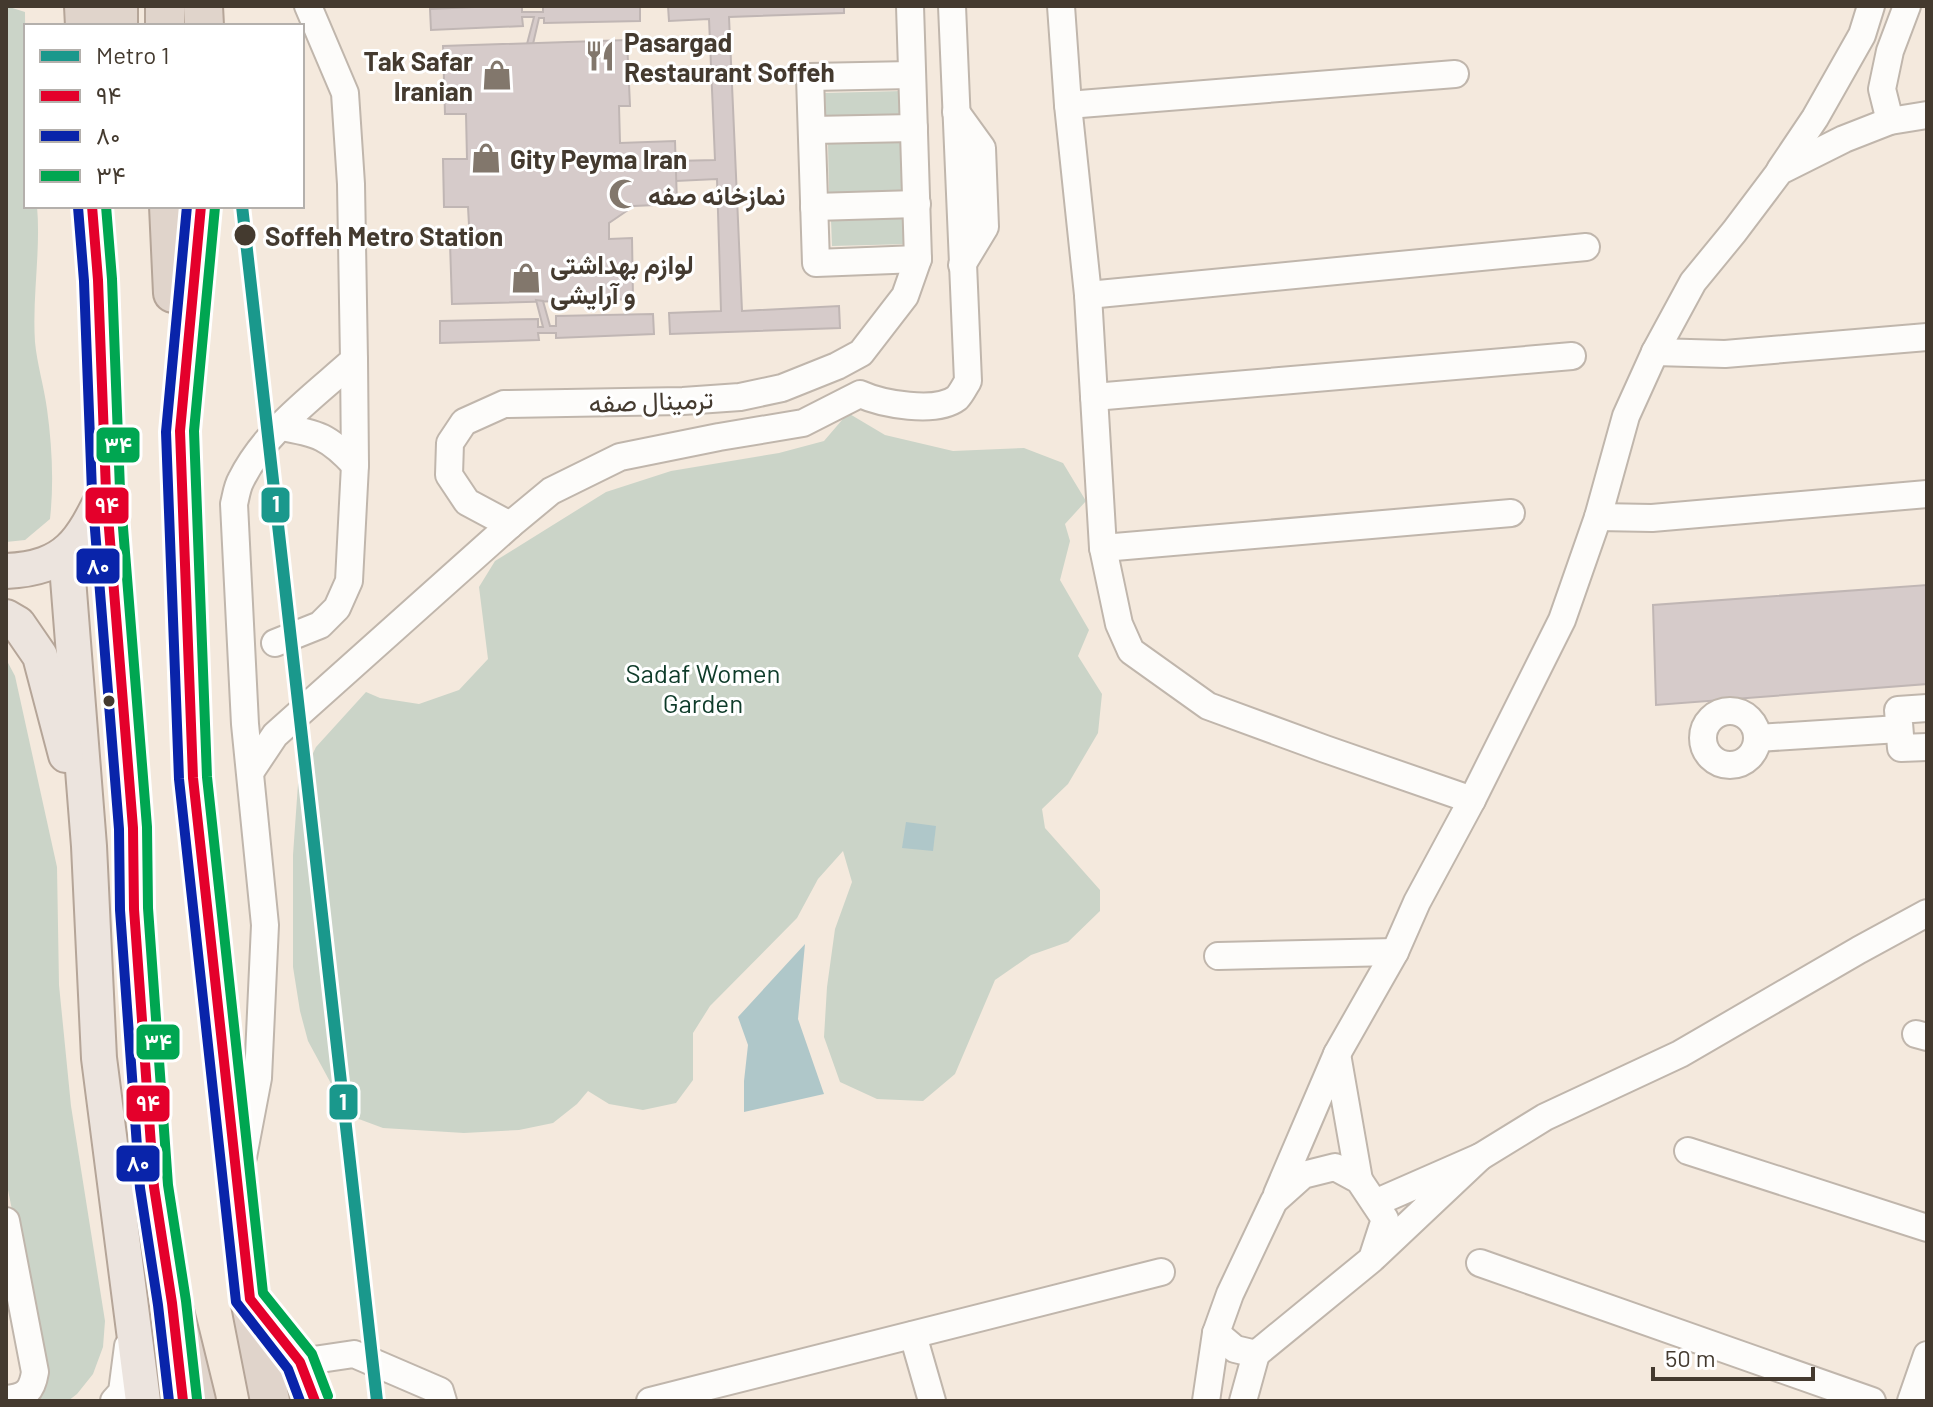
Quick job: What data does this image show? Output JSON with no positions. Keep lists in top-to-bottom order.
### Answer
{
  "streets": {
    "street": ["ترمینال صفه"]
  },
  "parks": ["Sadaf Women Garden"],
  "places": {
    "restaurant": ["Pasargad Restaurant Soffeh"],
    "shop": ["Tak Safar Iranian", "Gity Peyma Iran", "لوازم بهداشتی و آرایشی"],
    "mosque": ["نمازخانه صفه"],
    "other": ["Soffeh Metro Station"]
  },
  "lines": [
    "metro line 1",
    "transit line ۹۴",
    "transit line ۸۰",
    "transit line ۳۴"
  ],
  "legend": [
    "Metro 1",
    "۹۴",
    "۸۰",
    "۳۴"
  ],
  "scale_bar": "50 m"
}
